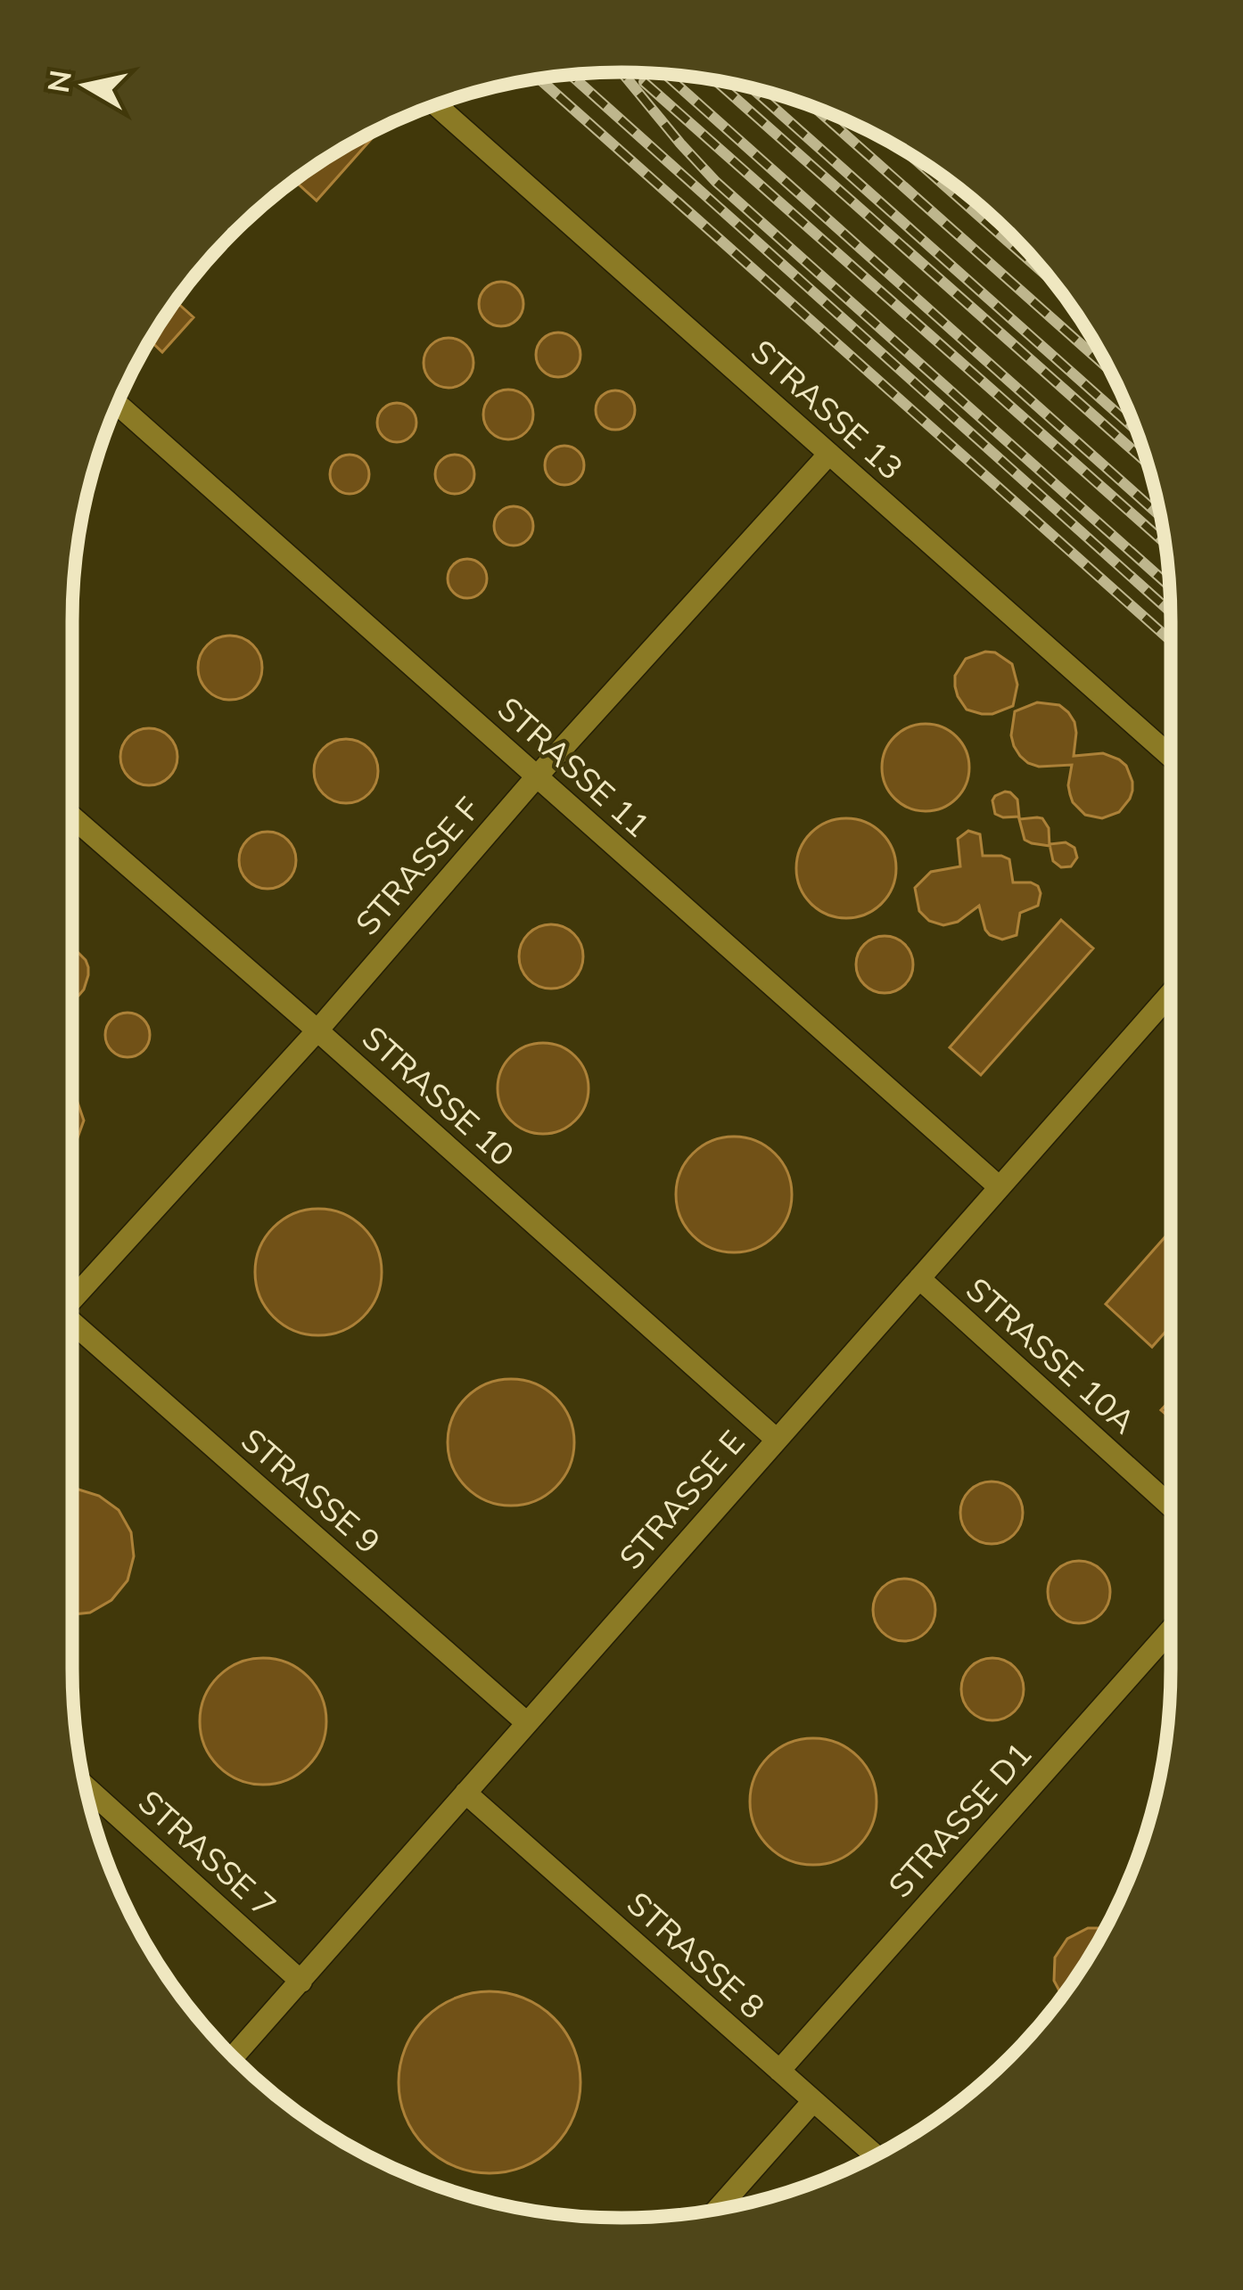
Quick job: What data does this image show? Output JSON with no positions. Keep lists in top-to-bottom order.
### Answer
{
  "streets": {
    "lane": [
      "STRASSE 13",
      "STRASSE 11",
      "STRASSE F",
      "STRASSE 10",
      "STRASSE 10A",
      "STRASSE 9",
      "STRASSE E",
      "STRASSE D1",
      "STRASSE 7",
      "STRASSE 8"
    ]
  },
  "crossings": [
    ["STRASSE 13", "STRASSE F"],
    ["STRASSE 11", "STRASSE F"],
    ["STRASSE 11", "STRASSE E"],
    ["STRASSE F", "STRASSE 10"],
    ["STRASSE 10", "STRASSE E"],
    ["STRASSE 10A", "STRASSE E"],
    ["STRASSE 9", "STRASSE E"],
    ["STRASSE E", "STRASSE 7"],
    ["STRASSE E", "STRASSE 8"],
    ["STRASSE D1", "STRASSE 8"]
  ],
  "north": "left"
}
